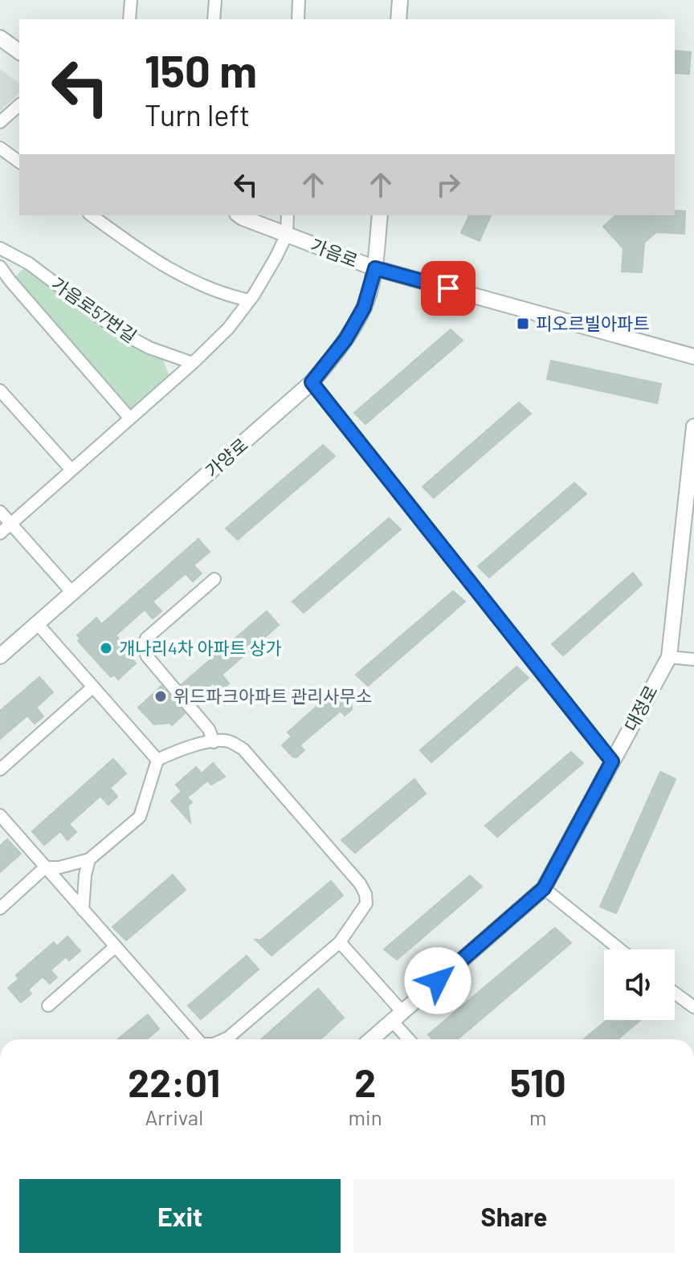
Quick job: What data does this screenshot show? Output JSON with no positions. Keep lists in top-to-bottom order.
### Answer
{
  "streets": {
    "street": [
      "가음로",
      "가음로57번길",
      "가양로",
      "대정로"
    ]
  },
  "crossings": [
    ["가음로", "가양로"]
  ],
  "places": {
    "transit": ["피오르빌아파트"],
    "other": ["개나리4차 아파트 상가", "위드파크아파트 관리사무소"]
  },
  "page": {
    "turn": ["150 m", "Turn left"],
    "eta": [
      "22:01",
      "Arrival",
      "2",
      "min",
      "510",
      "m"
    ],
    "buttons": ["Exit", "Share"]
  }
}
